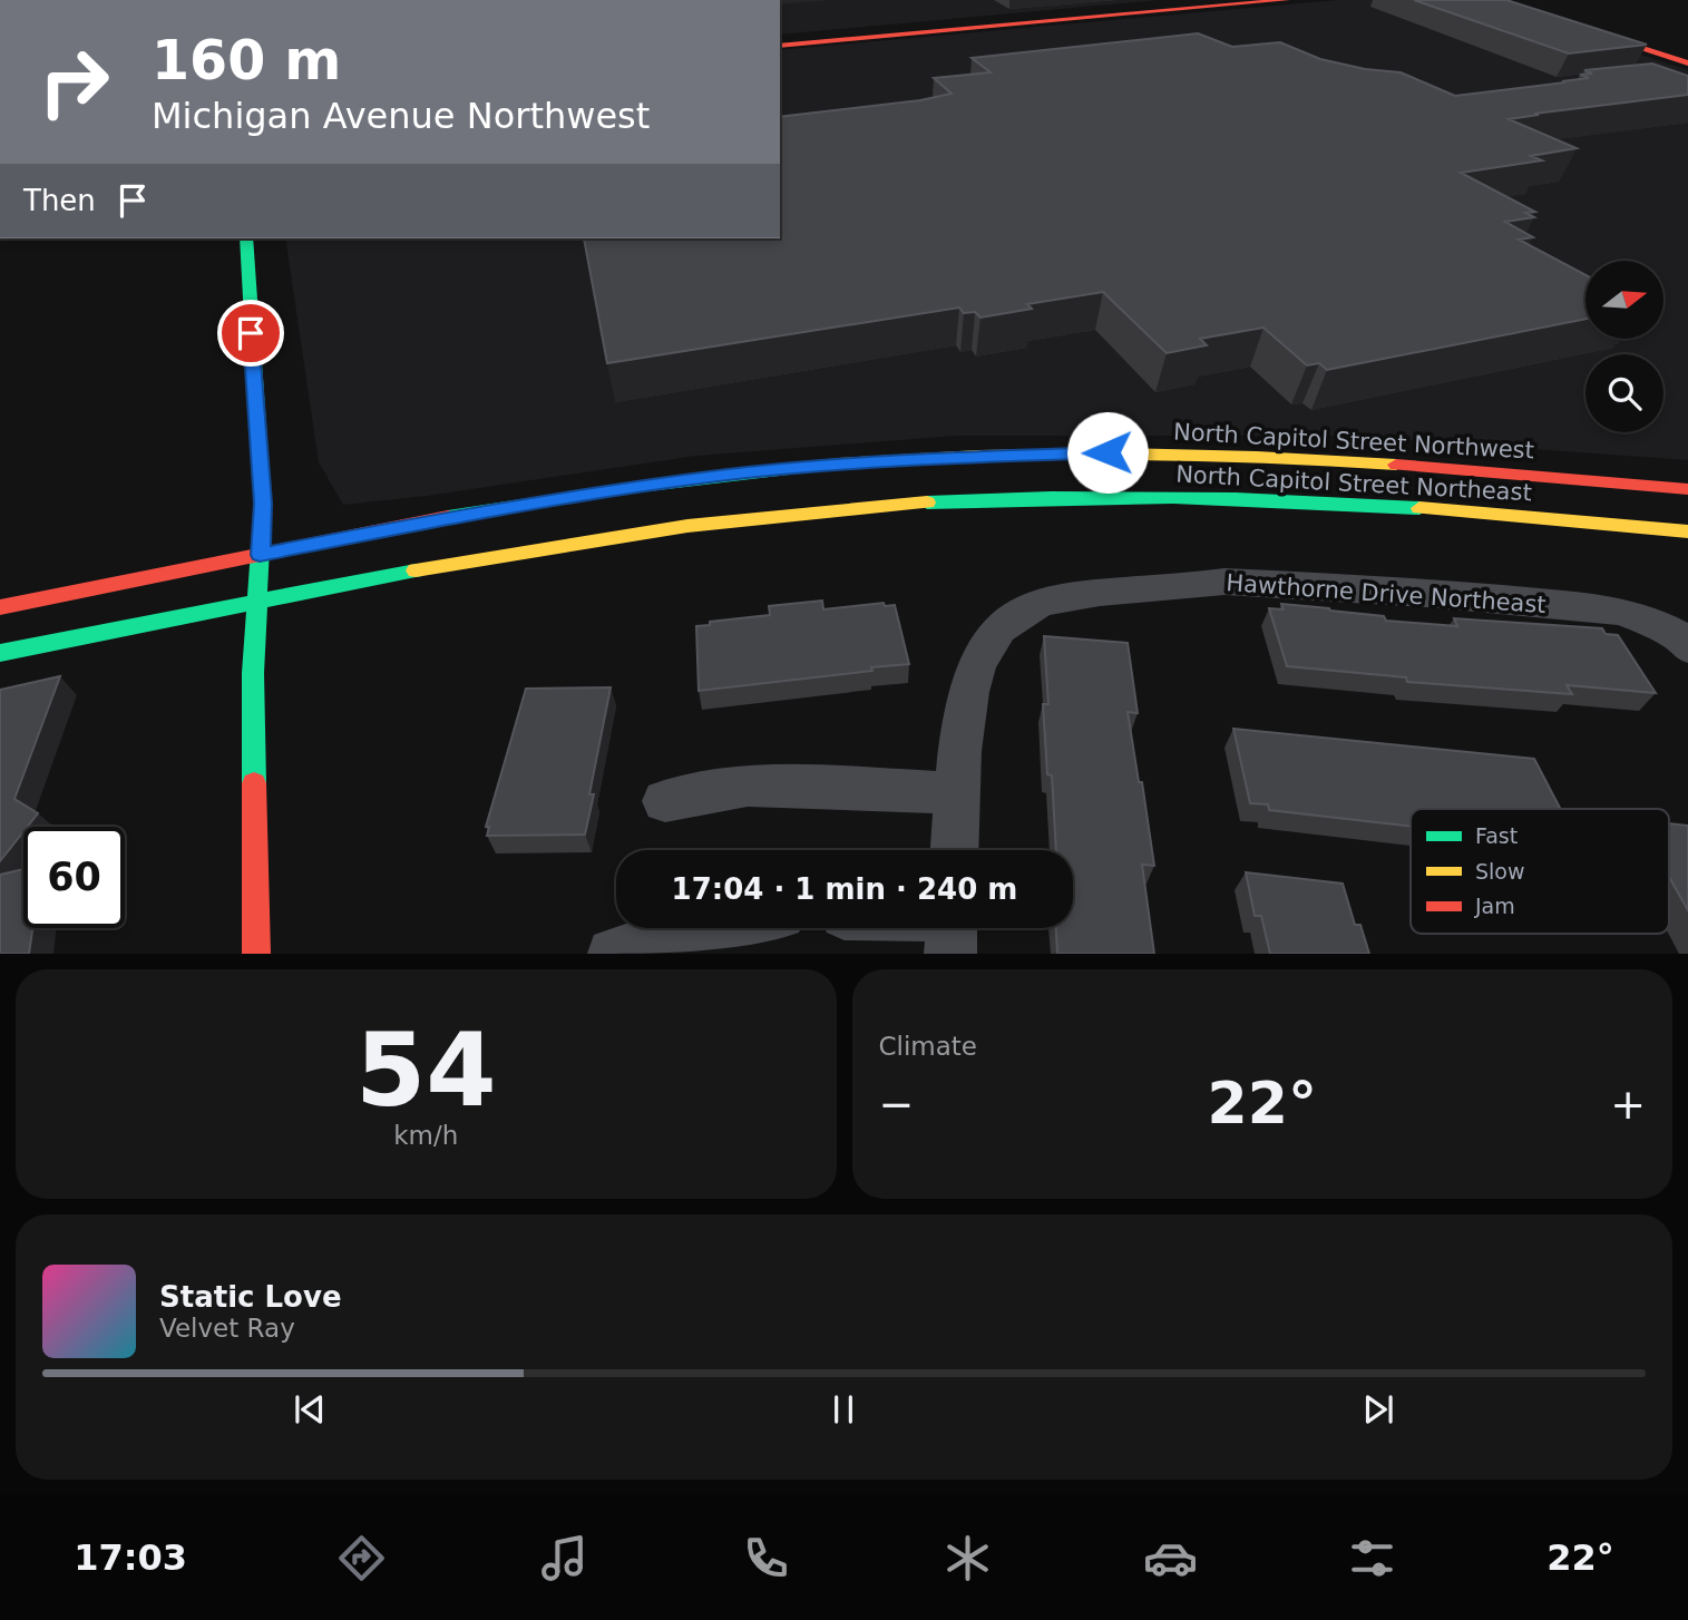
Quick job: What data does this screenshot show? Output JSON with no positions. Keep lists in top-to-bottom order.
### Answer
{
  "streets": {
    "main road": ["North Capitol Street Northwest", "North Capitol Street Northeast"],
    "street": ["Hawthorne Drive Northeast"]
  },
  "legend": ["Fast", "Slow", "Jam"],
  "north": "right",
  "page": {
    "turn": ["160 m", "Michigan Avenue Northwest"],
    "then": "Then",
    "limit": "60",
    "trip": "17:04 · 1 min · 240 m",
    "tile": [
      ["54", "km/h"],
      "Climate"
    ],
    "heat": ["−", "22°", "+"],
    "song": ["Static Love", "Velvet Ray"],
    "tabs": ["17:03", "22°"]
  }
}
